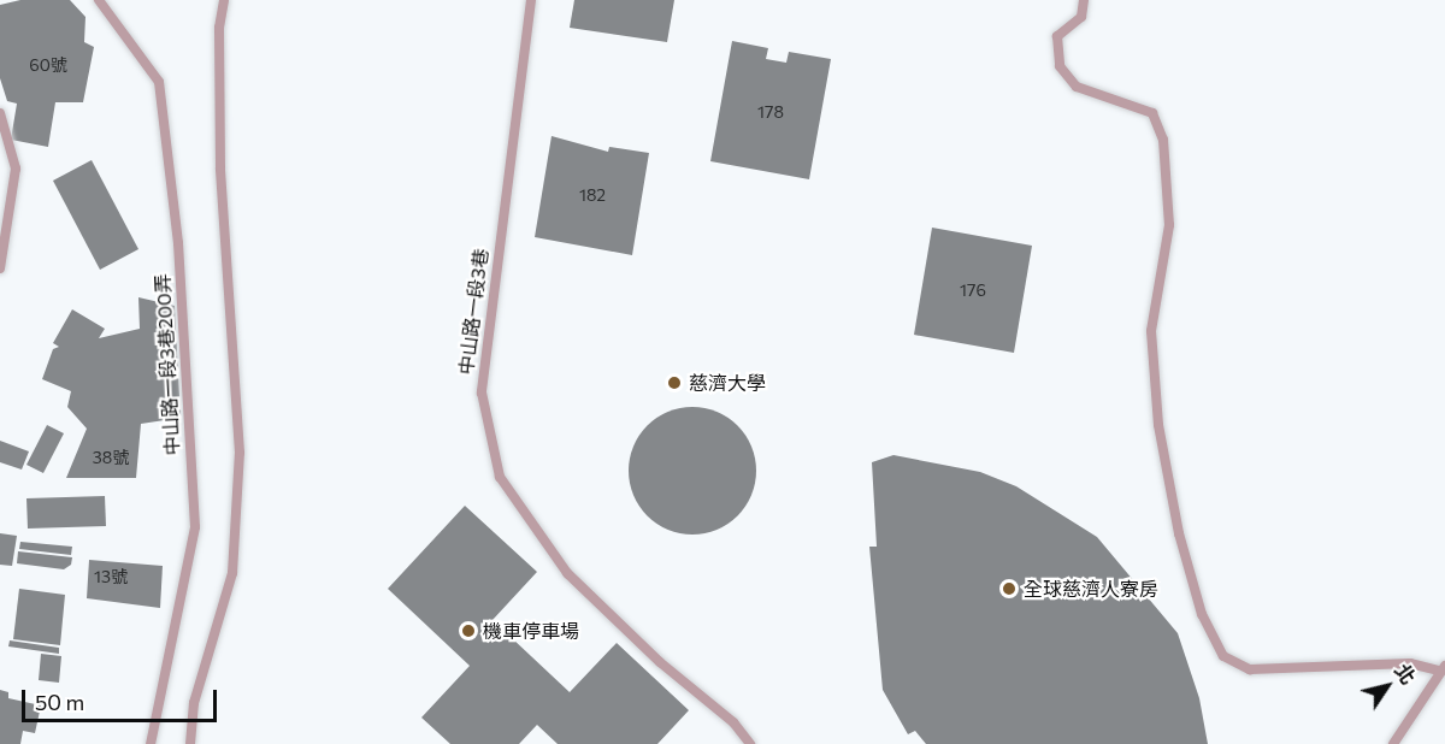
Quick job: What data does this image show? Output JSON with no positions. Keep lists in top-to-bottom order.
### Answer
{
  "streets": {
    "lane": ["中山路一段3巷", "中山路一段3巷200弄"]
  },
  "places": ["慈濟大學", "全球慈濟人寮房", "機車停車場"],
  "house_numbers": [
    "60號",
    "178",
    "182",
    "176",
    "38號",
    "13號"
  ],
  "scale_bar": "50 m",
  "north": "top right"
}
